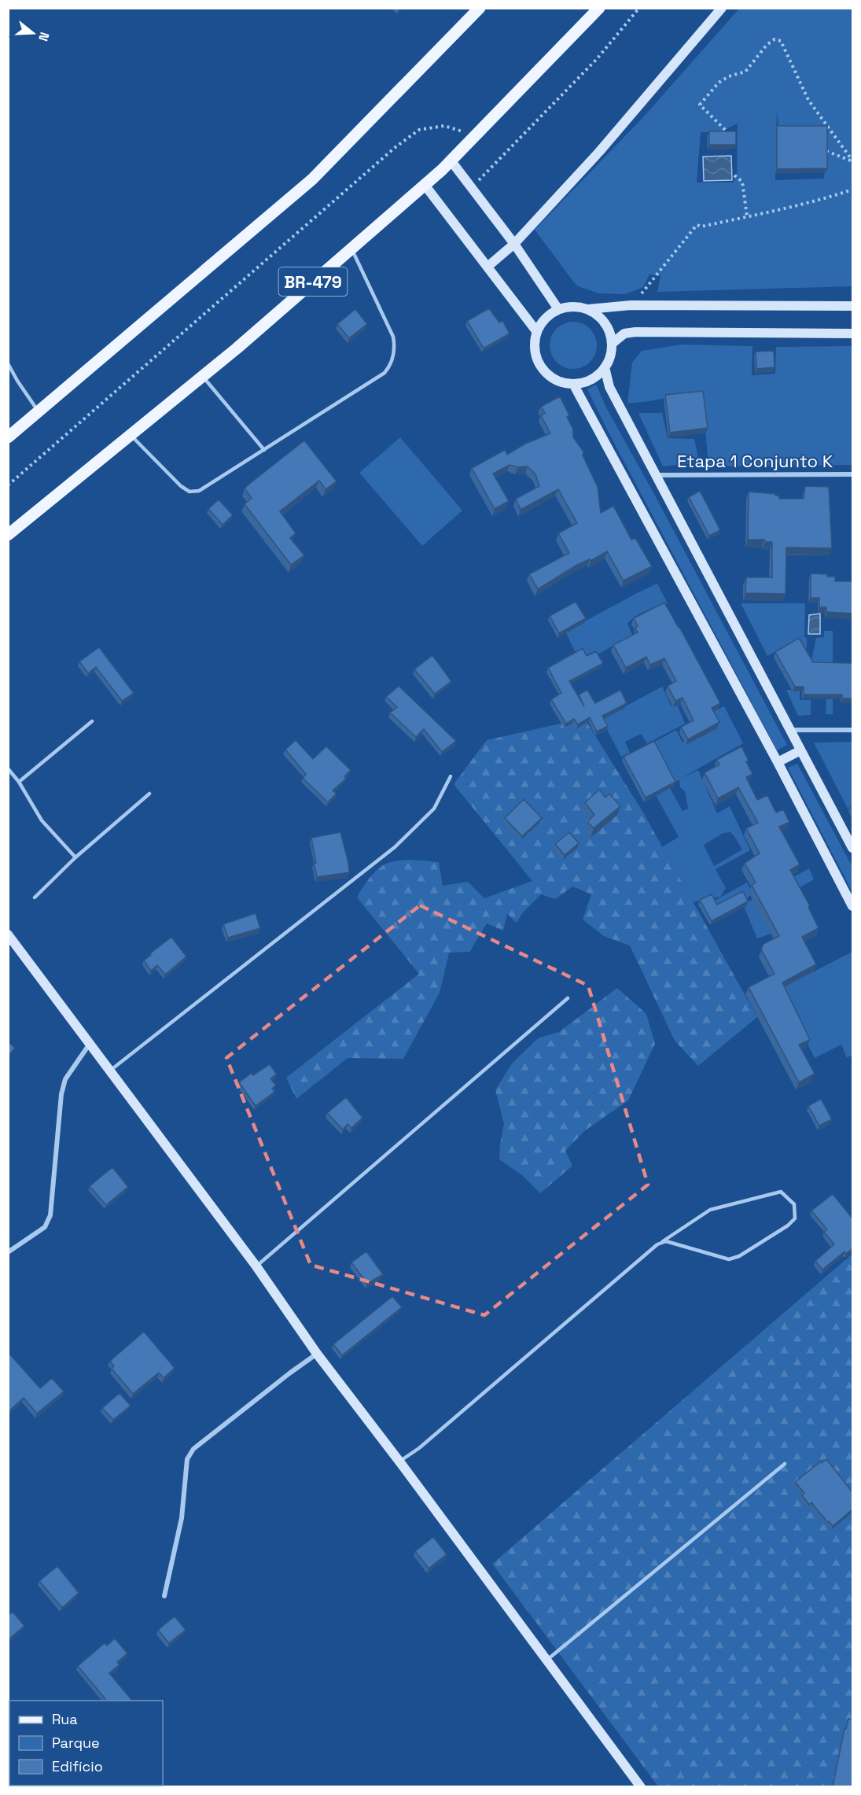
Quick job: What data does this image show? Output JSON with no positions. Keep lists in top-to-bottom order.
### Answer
{
  "streets": {
    "main road": ["BR-479"],
    "street": ["Etapa 1 Conjunto K"]
  },
  "legend": ["Rua", "Parque", "Edifício"],
  "north": "right"
}
